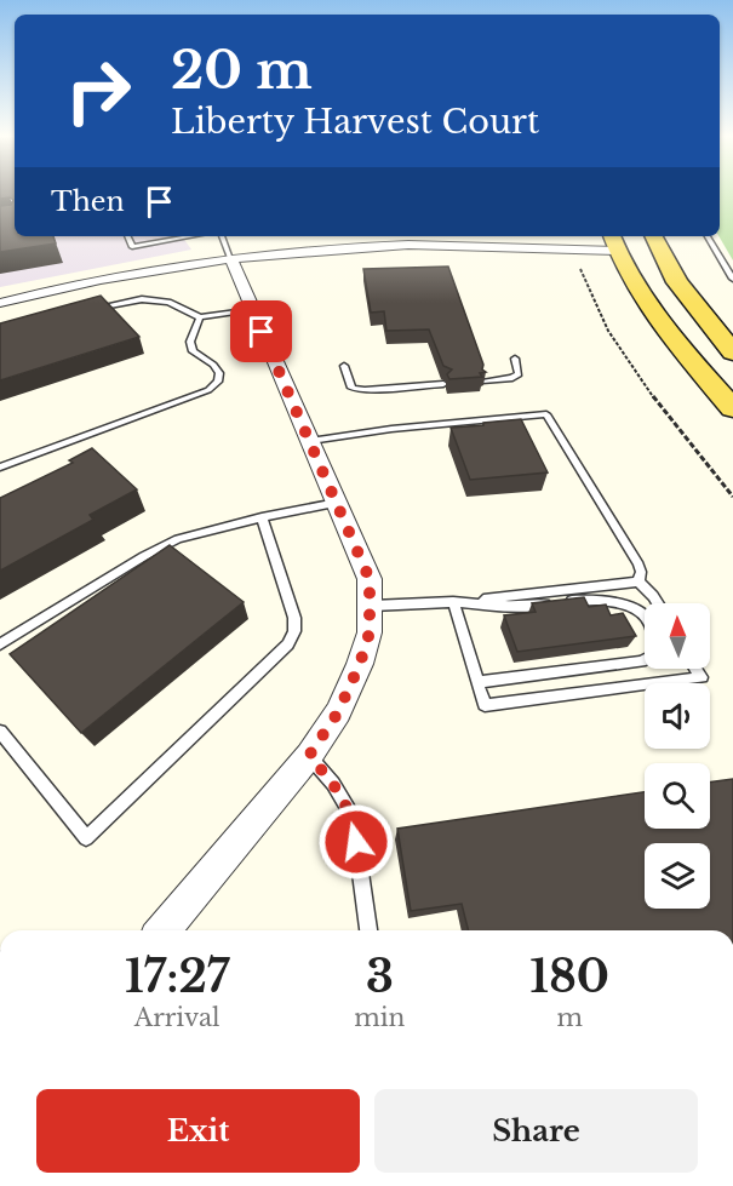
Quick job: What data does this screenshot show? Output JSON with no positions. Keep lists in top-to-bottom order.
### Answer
{
  "north": "top",
  "page": {
    "turn": ["20 m", "Liberty Harvest Court"],
    "then": "Then",
    "eta": [
      "17:27",
      "Arrival",
      "3",
      "min",
      "180",
      "m"
    ],
    "buttons": ["Exit", "Share"]
  }
}
